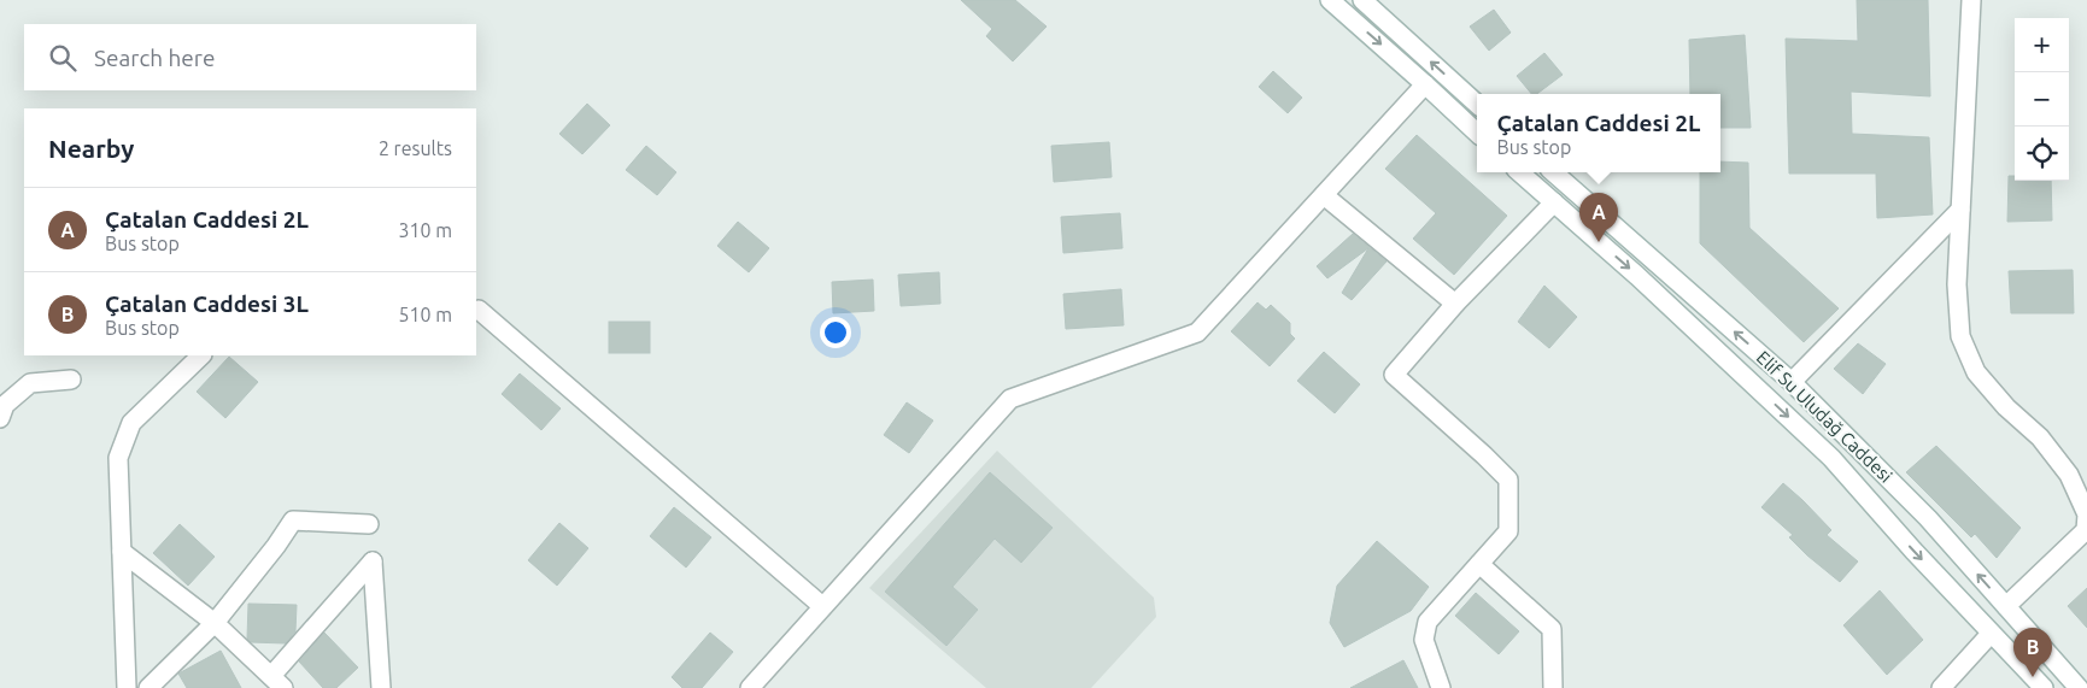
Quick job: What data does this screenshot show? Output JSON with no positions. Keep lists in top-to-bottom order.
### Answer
{
  "streets": {
    "street": ["Elif Su Uludağ Caddesi"]
  },
  "page": {
    "map_buttons": ["+", "−"],
    "search": "Search here",
    "popup": ["Çatalan Caddesi 2L", "Bus stop"],
    "heading": ["Nearby", "2 results"],
    "list": [
      {
        "mark": "A",
        "name": "Çatalan Caddesi 2L",
        "note": "Bus stop",
        "value": "310 m"
      },
      {
        "mark": "B",
        "name": "Çatalan Caddesi 3L",
        "note": "Bus stop",
        "value": "510 m"
      }
    ],
    "pins": ["A", "B"]
  }
}
